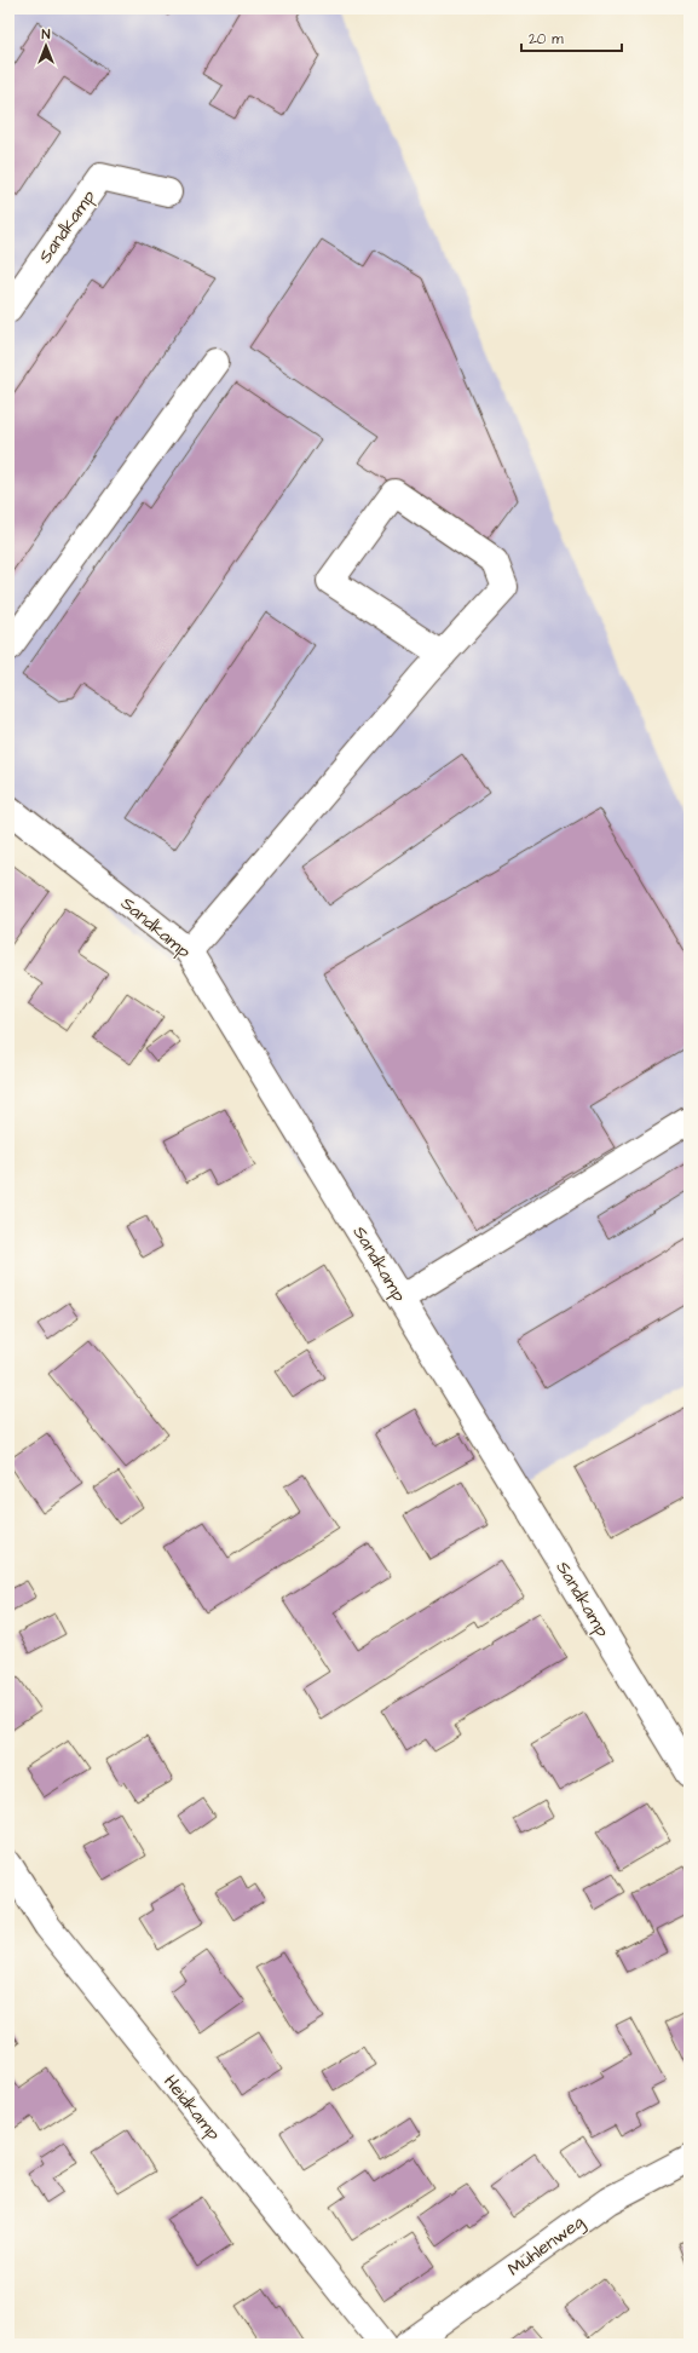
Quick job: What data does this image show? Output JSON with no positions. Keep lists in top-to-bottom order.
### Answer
{
  "streets": {
    "street": ["Sandkamp", "Heidkamp", "Mühlenweg"]
  },
  "scale_bar": "20 m",
  "north": "top"
}
